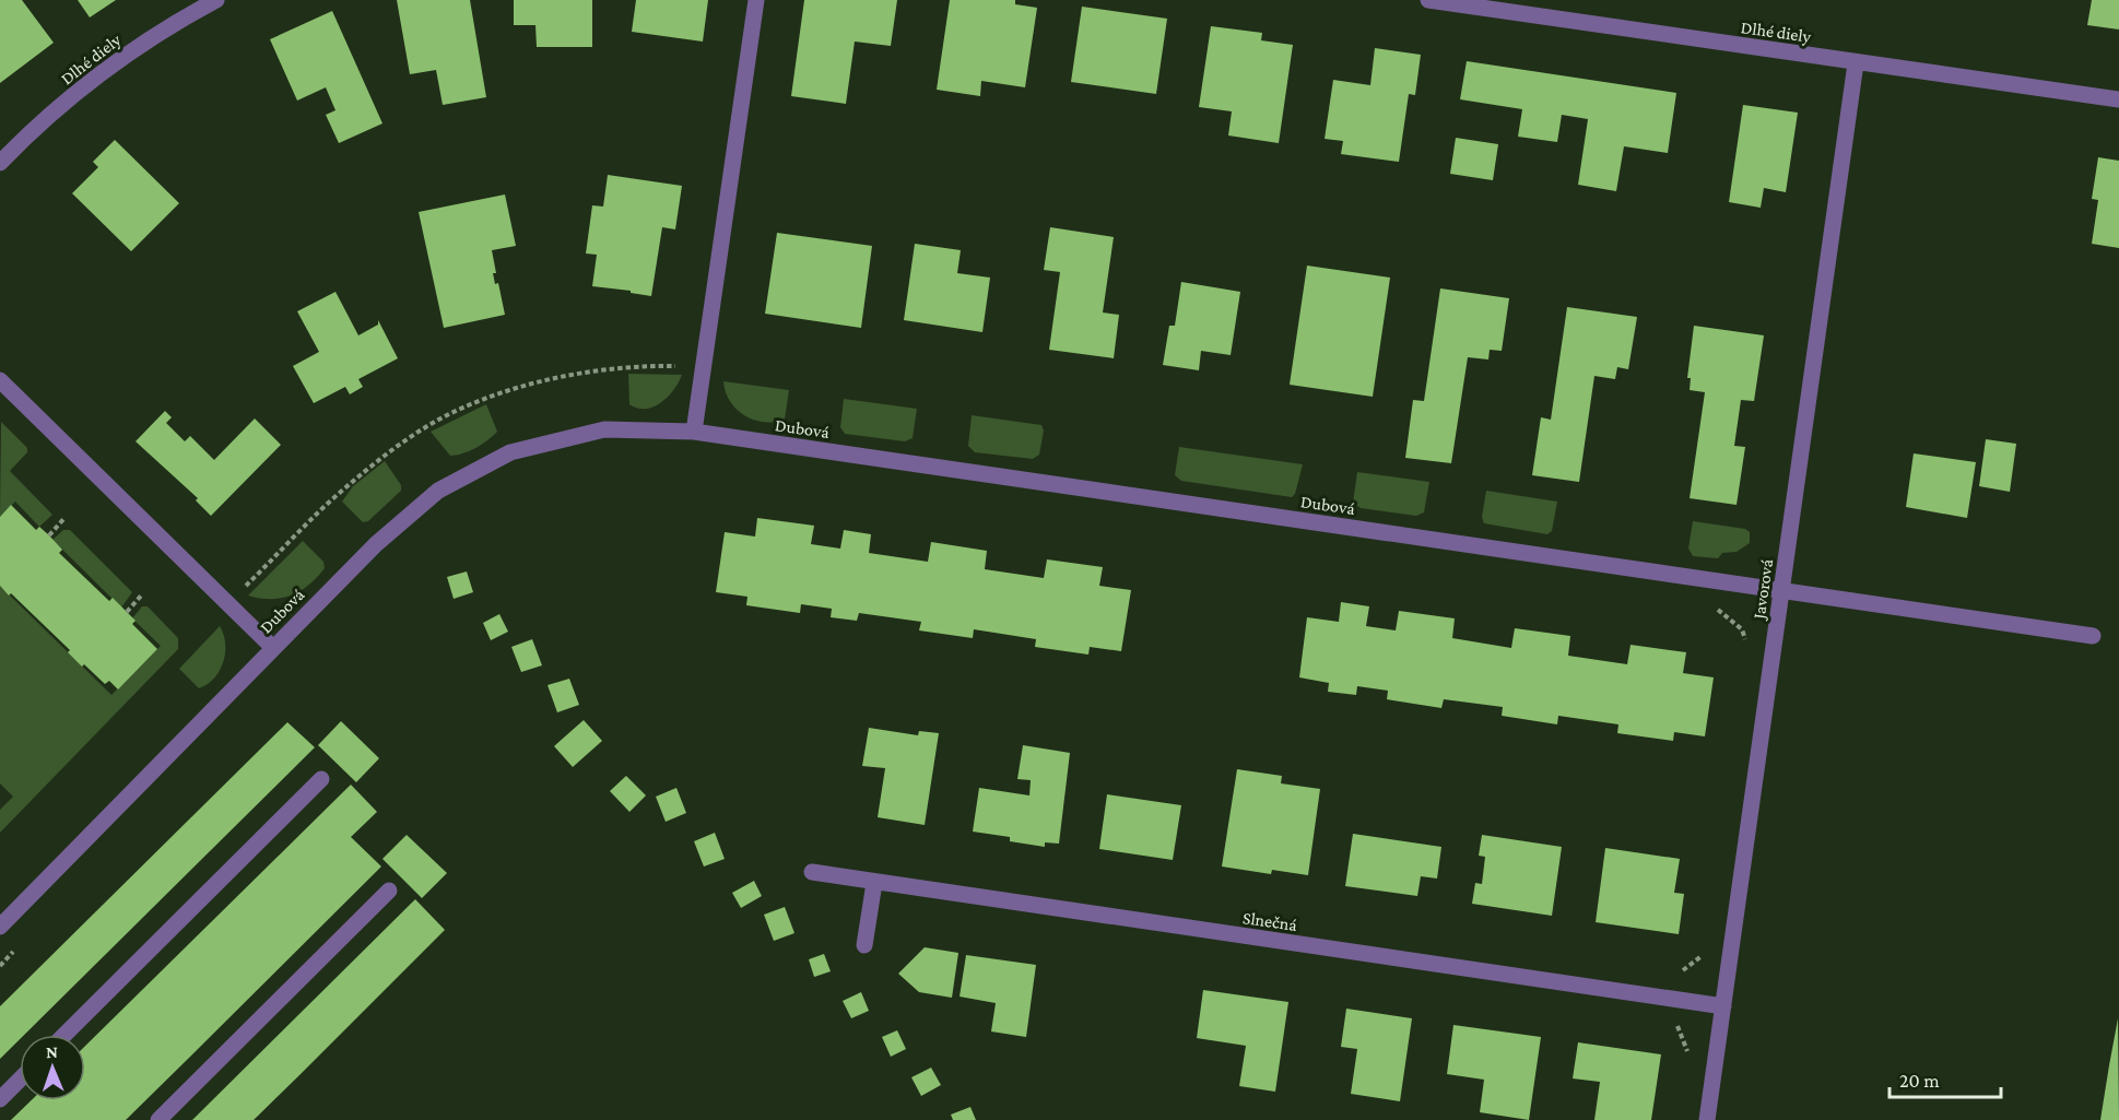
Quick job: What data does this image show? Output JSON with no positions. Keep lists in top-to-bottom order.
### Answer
{
  "streets": {
    "street": [
      "Dlhé diely",
      "Dubová",
      "Javorová",
      "Slnečná"
    ]
  },
  "crossings": [
    ["Dlhé diely", "Javorová"],
    ["Dubová", "Javorová"],
    ["Javorová", "Slnečná"]
  ],
  "scale_bar": "20 m",
  "north": "top"
}
